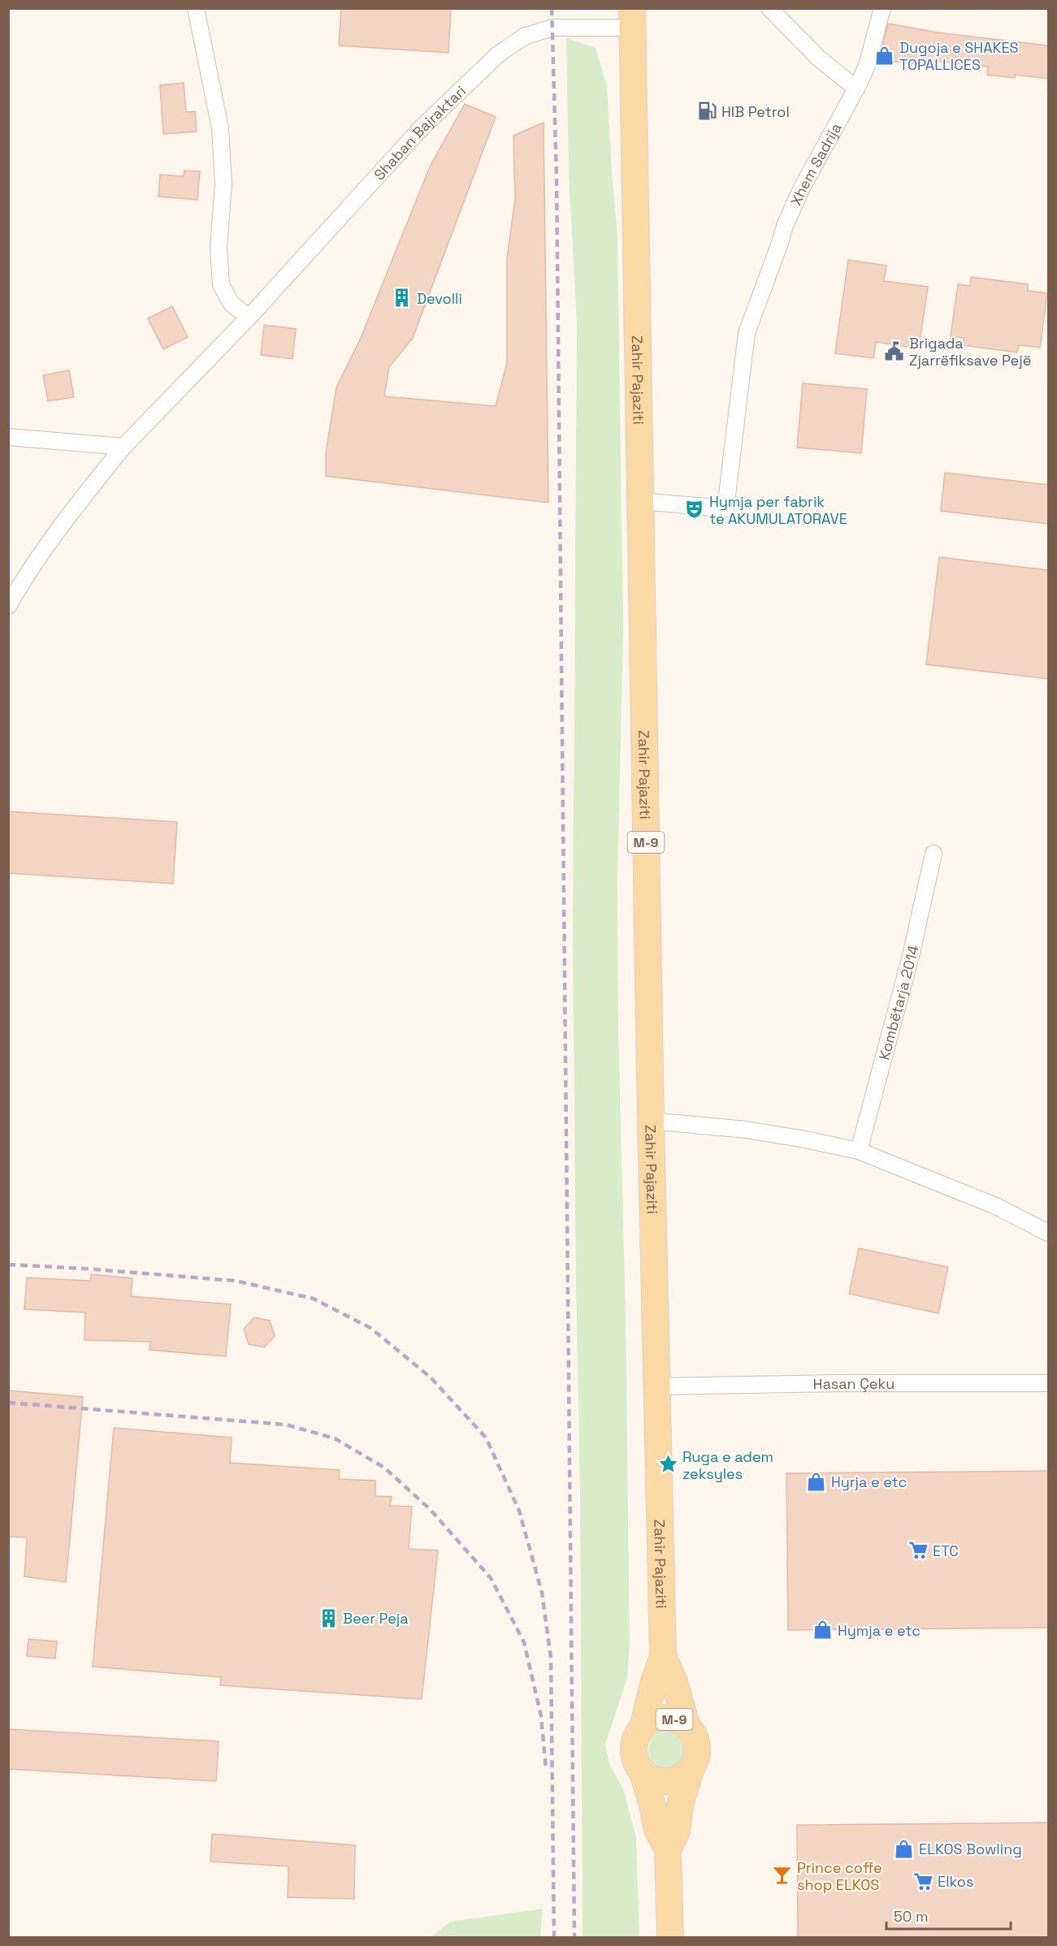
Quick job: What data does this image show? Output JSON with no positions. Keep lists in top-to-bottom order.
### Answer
{
  "streets": {
    "main road": ["Zahir Pajaziti", "M-9"],
    "street": [
      "Shaban Bajraktari",
      "Xhem Sadrija",
      "Kombëtarja 2014",
      "Hasan Çeku"
    ]
  },
  "crossings": [
    ["Shaban Bajraktari", "Zahir Pajaziti"],
    ["Xhem Sadrija", "Zahir Pajaziti"],
    ["Zahir Pajaziti", "M-9"],
    ["Zahir Pajaziti", "Hasan Çeku"]
  ],
  "places": {
    "shop": [
      "Dugoja e SHAKES TOPALLICES",
      "Hyrja e etc",
      "Hymja e etc",
      "ELKOS Bowling"
    ],
    "fuel station": ["HIB Petrol"],
    "building": ["Devolli", "Beer Peja"],
    "public building": ["Brigada Zjarrëfiksave Pejë"],
    "theatre": ["Hymja per fabrik te AKUMULATORAVE"],
    "place": ["Ruga e adem zeksyles"],
    "supermarket": ["ETC", "Elkos"],
    "bar": ["Prince coffe shop ELKOS"]
  },
  "scale_bar": "50 m"
}
